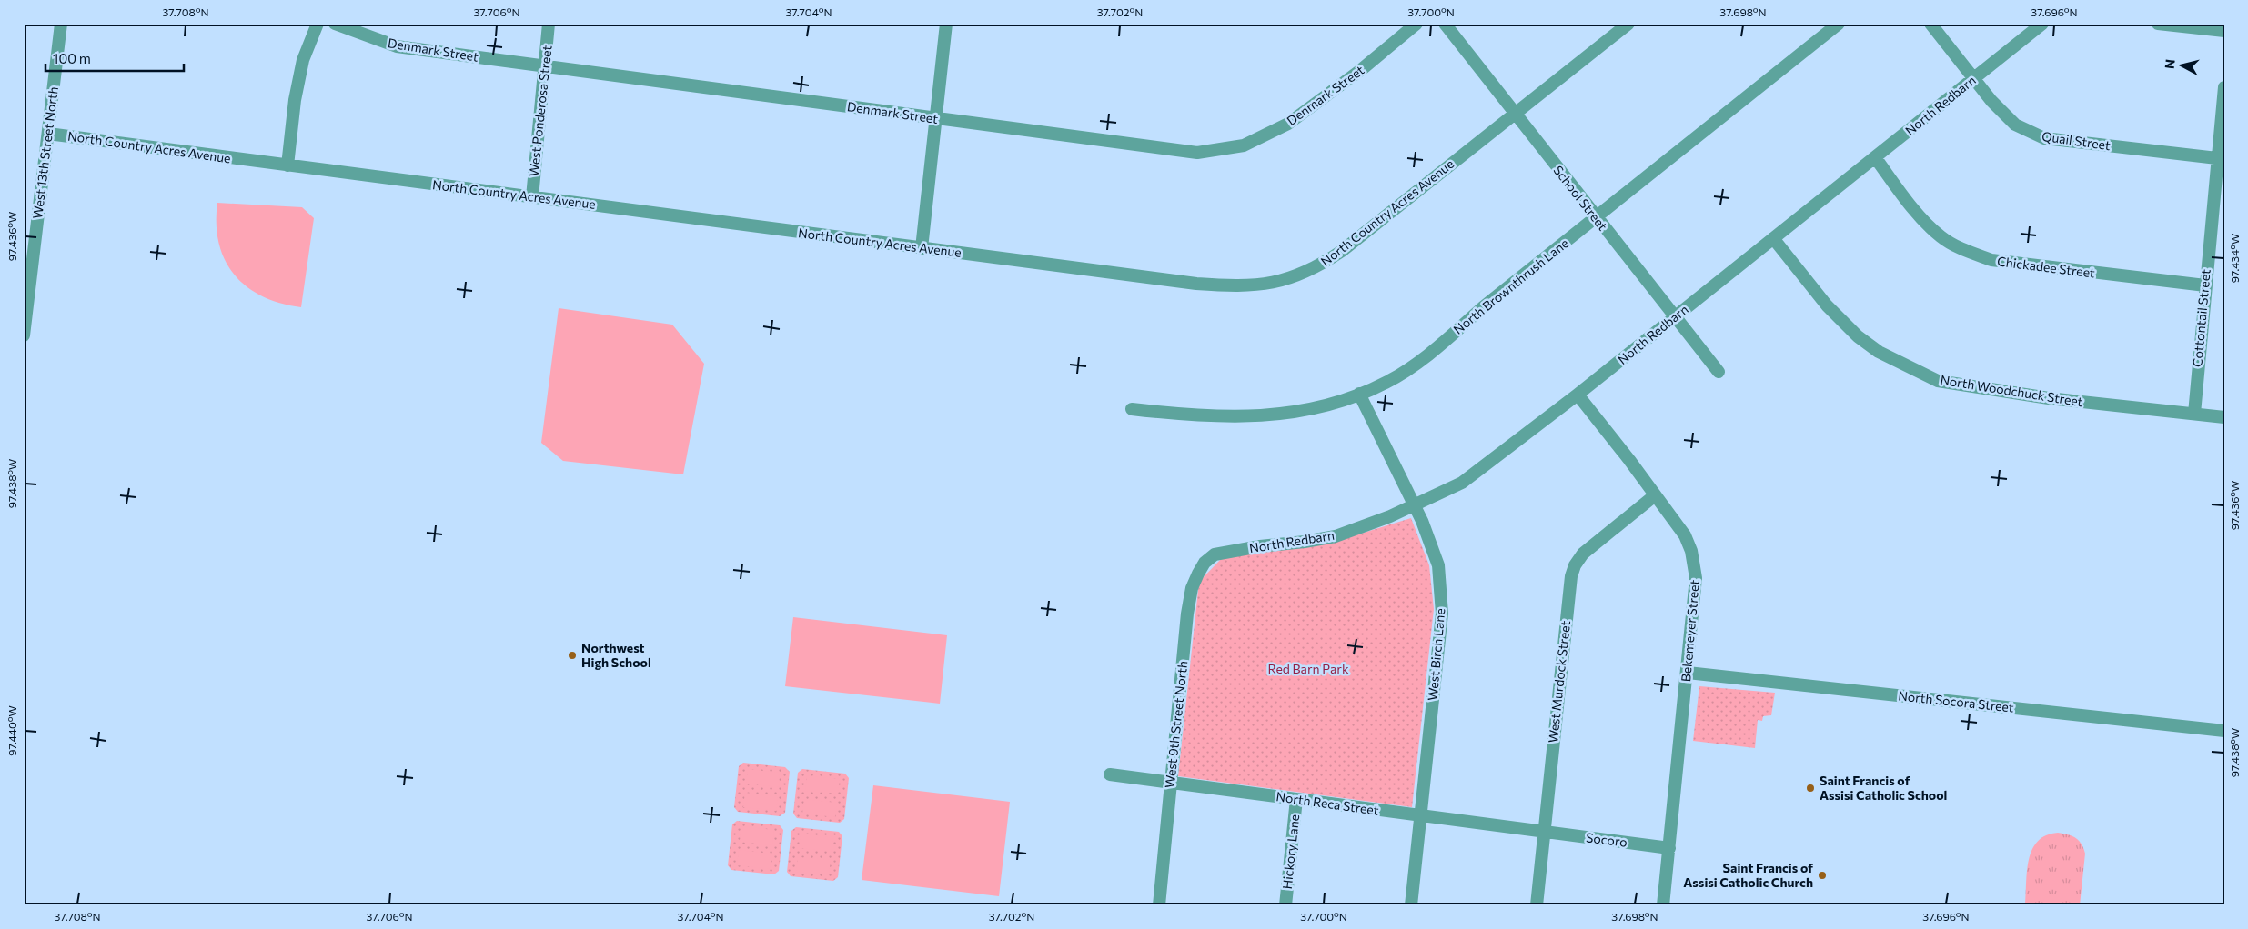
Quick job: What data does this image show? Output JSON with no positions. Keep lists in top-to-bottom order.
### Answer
{
  "streets": {
    "street": [
      "Denmark Street",
      "North Redbarn",
      "West Ponderosa Street",
      "Quail Street",
      "North Country Acres Avenue",
      "West 13th Street North",
      "School Street",
      "Chickadee Street",
      "North Brownthrush Lane",
      "Cottontail Street",
      "North Woodchuck Street",
      "Bekemeyer Street",
      "West Birch Lane",
      "West Murdock Street",
      "North Socora Street",
      "West 9th Street North",
      "North Reca Street",
      "Socoro",
      "Hickory Lane"
    ]
  },
  "crossings": [
    ["Denmark Street", "West Ponderosa Street"],
    ["North Redbarn", "Quail Street"],
    ["North Redbarn", "School Street"],
    ["North Redbarn", "Chickadee Street"],
    ["North Redbarn", "North Woodchuck Street"],
    ["North Redbarn", "Bekemeyer Street"],
    ["North Redbarn", "West Birch Lane"],
    ["North Redbarn", "West 9th Street North"],
    ["West Ponderosa Street", "North Country Acres Avenue"],
    ["Quail Street", "Cottontail Street"],
    ["North Country Acres Avenue", "West 13th Street North"],
    ["North Country Acres Avenue", "School Street"],
    ["School Street", "North Brownthrush Lane"],
    ["Chickadee Street", "Cottontail Street"],
    ["North Brownthrush Lane", "West Birch Lane"],
    ["Cottontail Street", "North Woodchuck Street"],
    ["Bekemeyer Street", "West Murdock Street"],
    ["Bekemeyer Street", "North Socora Street"],
    ["Bekemeyer Street", "Socoro"],
    ["West Birch Lane", "North Reca Street"],
    ["West Murdock Street", "North Reca Street"],
    ["West Murdock Street", "Socoro"],
    ["West 9th Street North", "North Reca Street"],
    ["North Reca Street", "Socoro"],
    ["North Reca Street", "Hickory Lane"]
  ],
  "parks": ["Red Barn Park"],
  "places": ["Northwest High School", "Saint Francis of Assisi Catholic School", "Saint Francis of Assisi Catholic Church"],
  "scale_bar": "100 m",
  "north": "left",
  "coordinates": [
    "37.708°N",
    "37.706°N",
    "37.704°N",
    "37.702°N",
    "37.700°N",
    "37.698°N",
    "37.696°N",
    "97.436°W",
    "97.434°W",
    "97.438°W",
    "97.440°W"
  ]
}
